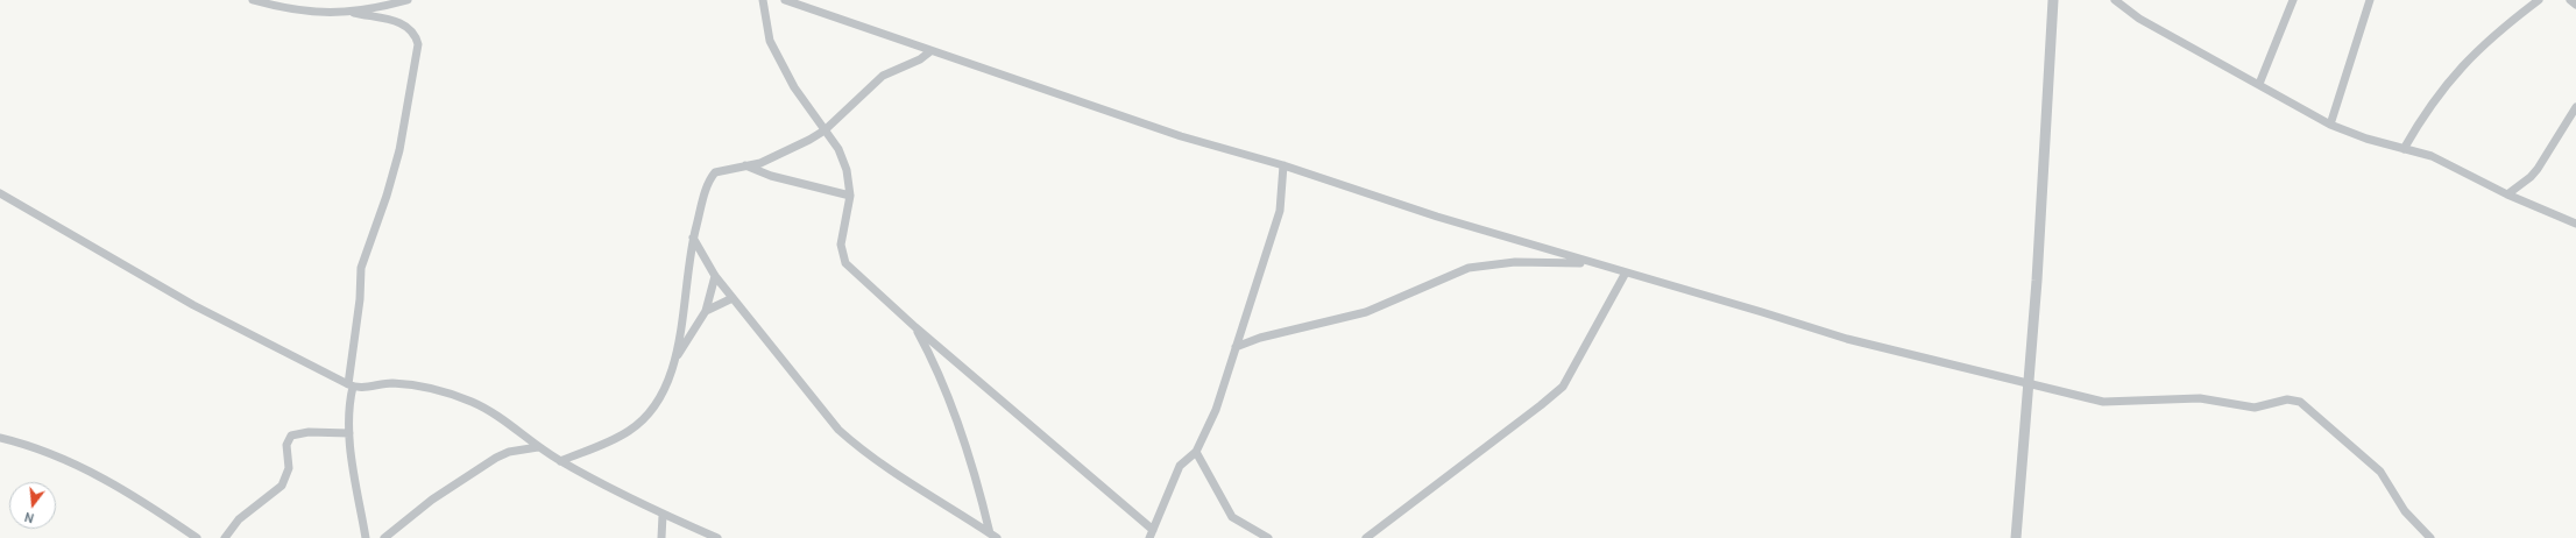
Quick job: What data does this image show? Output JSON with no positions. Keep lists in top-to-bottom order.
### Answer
{
  "north": "bottom"
}
